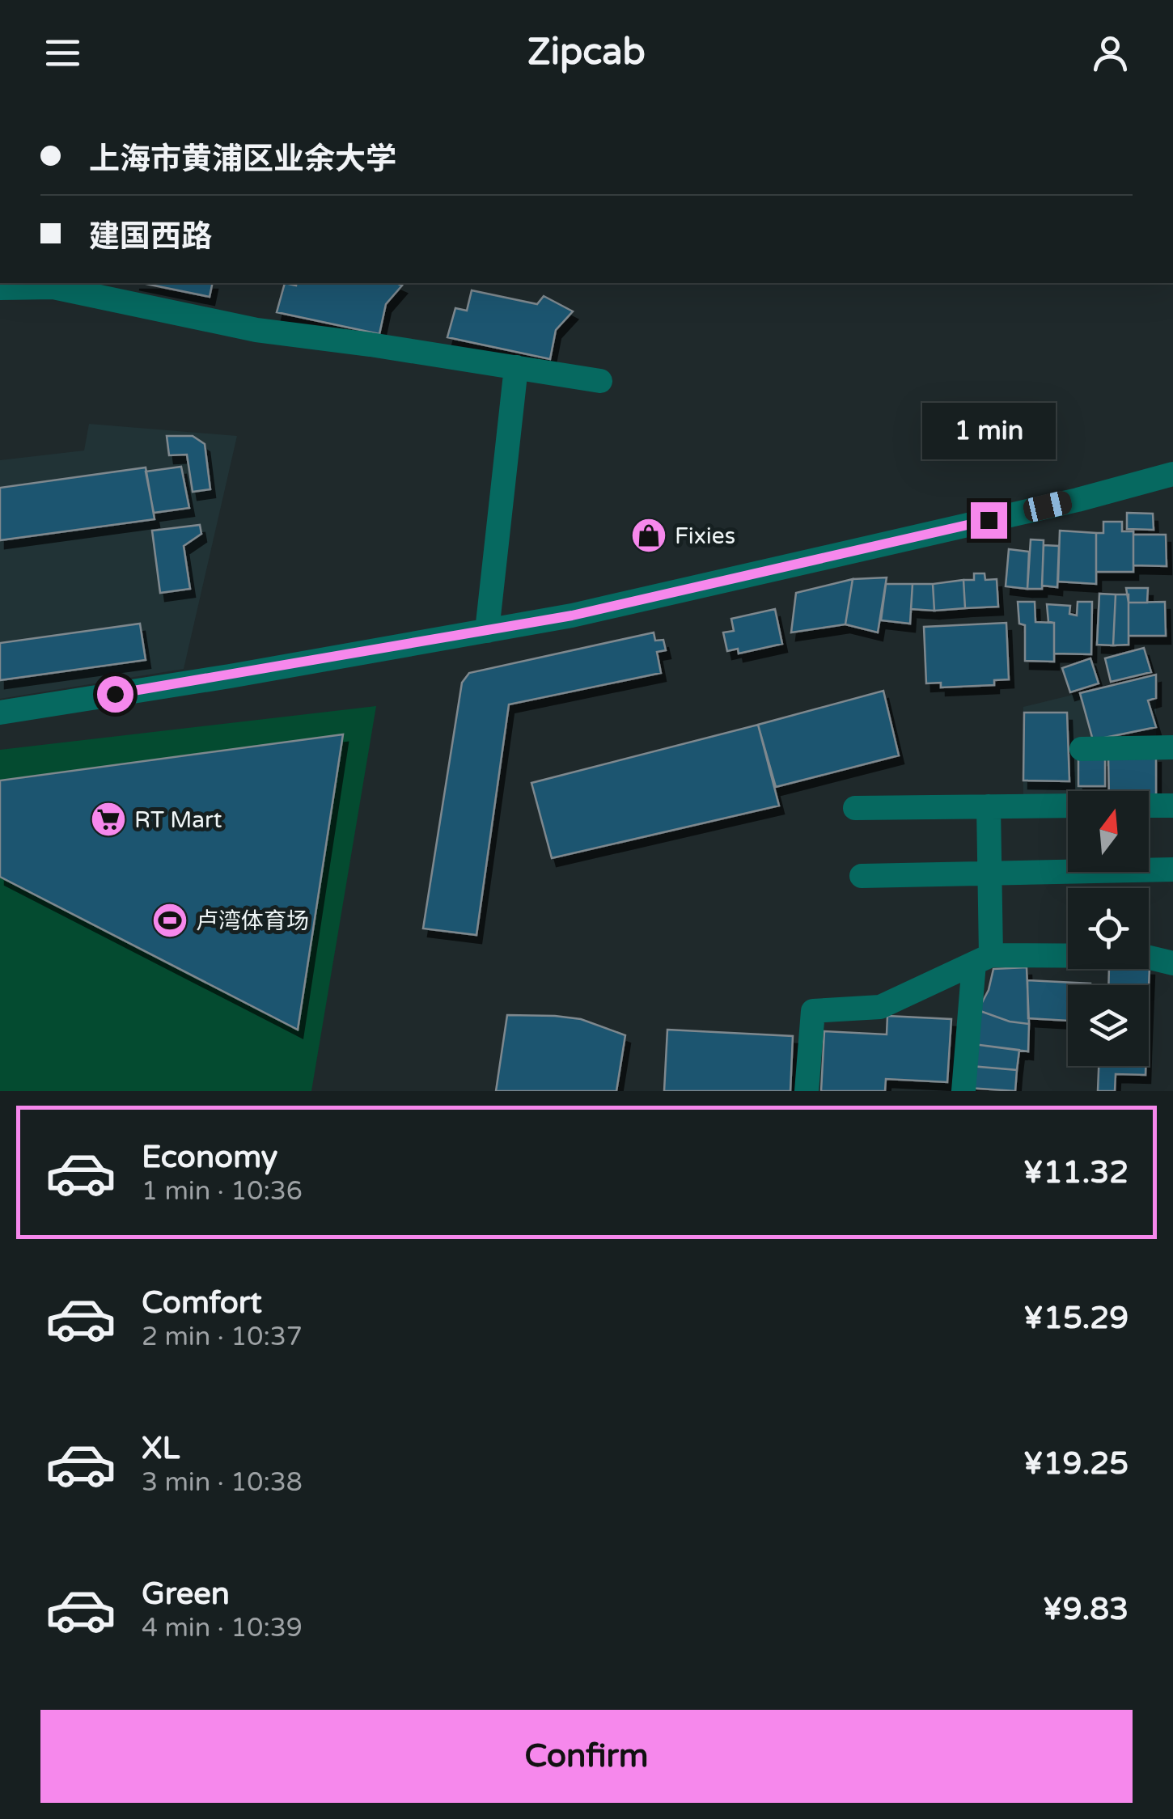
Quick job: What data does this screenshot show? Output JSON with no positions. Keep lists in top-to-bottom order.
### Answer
{
  "places": {
    "shop": ["Fixies"],
    "supermarket": ["RT Mart"],
    "sports": ["卢湾体育场"]
  },
  "north": "top",
  "page": {
    "header": "Zipcab",
    "banner": ["上海市黄浦区业余大学", "建国西路"],
    "bubble": "1 min",
    "list": [
      {
        "name": "Economy",
        "note": "1 min · 10:36",
        "value": "¥11.32"
      },
      {
        "name": "Comfort",
        "note": "2 min · 10:37",
        "value": "¥15.29"
      },
      {
        "name": "XL",
        "note": "3 min · 10:38",
        "value": "¥19.25"
      },
      {
        "name": "Green",
        "note": "4 min · 10:39",
        "value": "¥9.83"
      }
    ],
    "buttons": "Confirm"
  }
}
